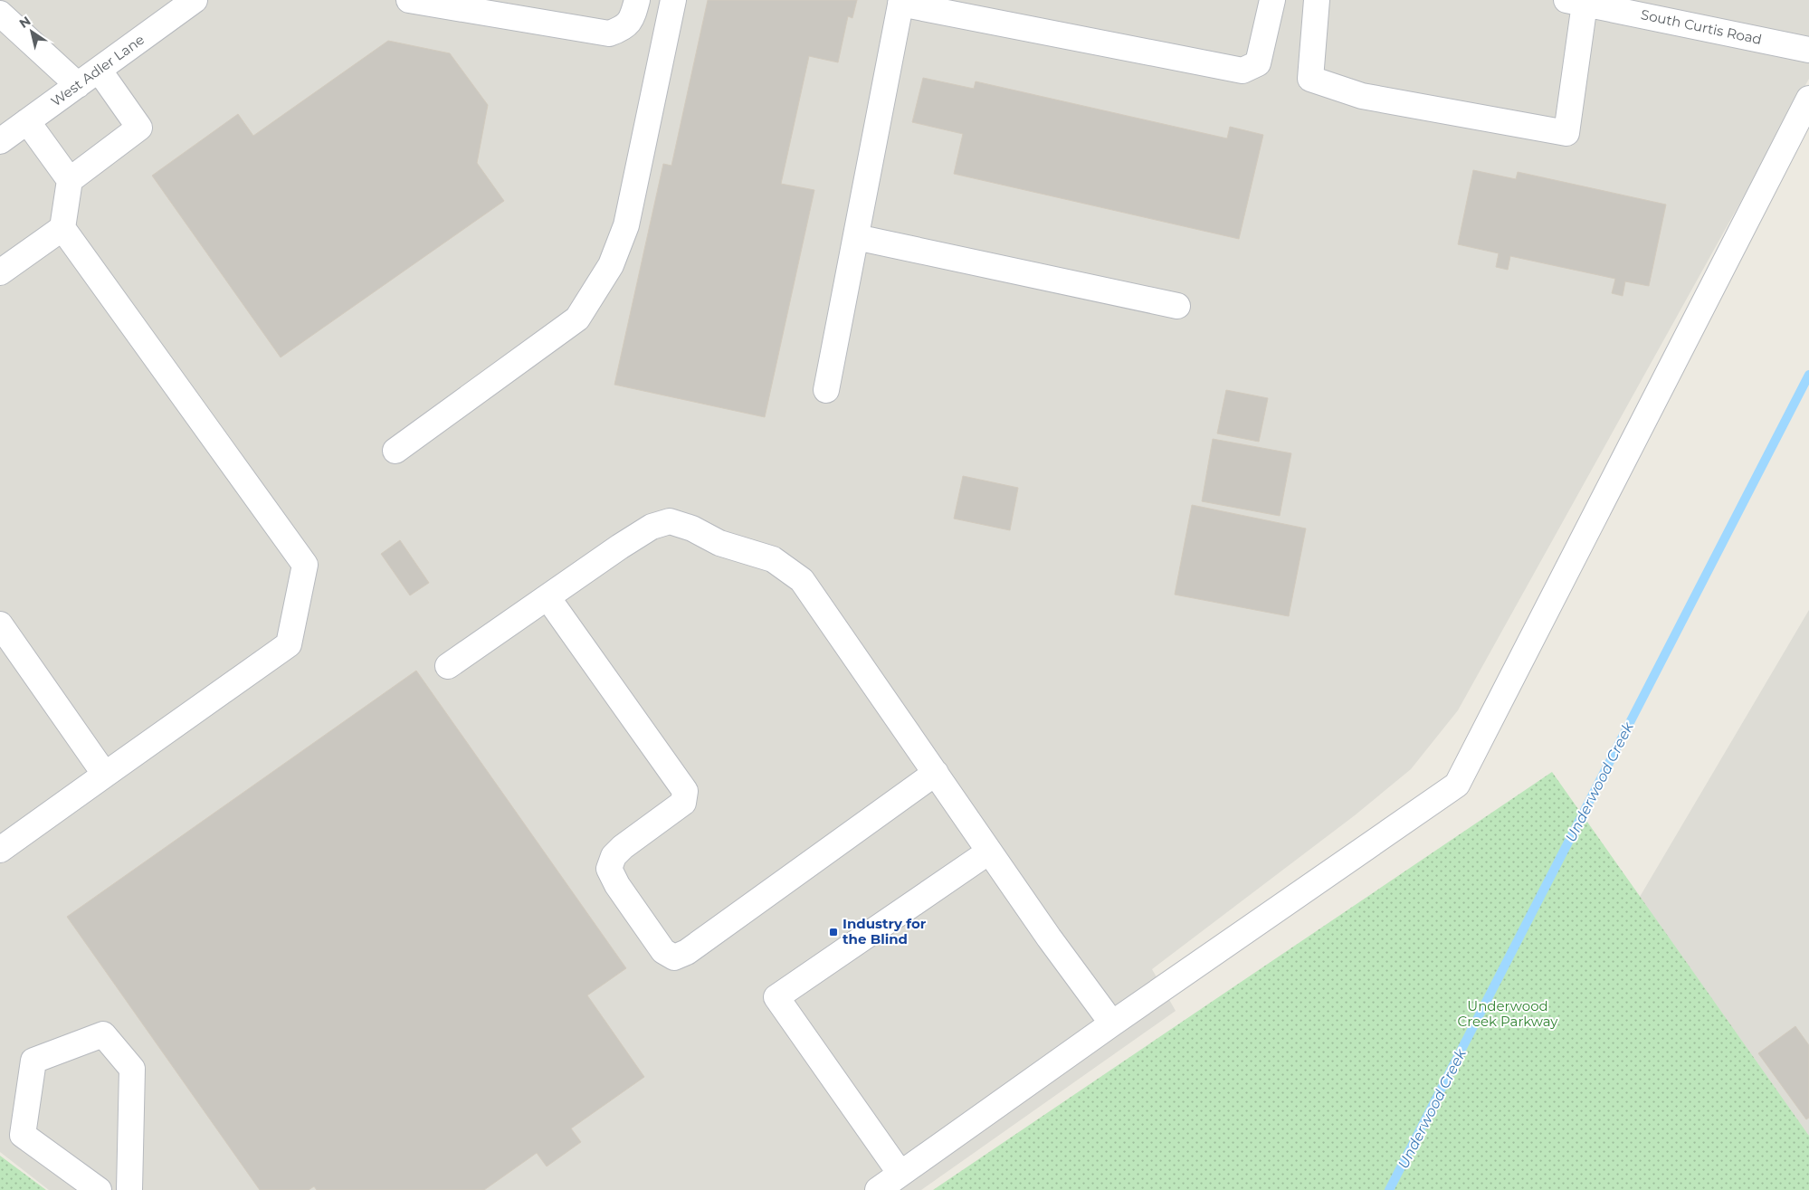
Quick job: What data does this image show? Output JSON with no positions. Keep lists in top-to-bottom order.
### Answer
{
  "streets": {
    "street": ["South Curtis Road", "West Adler Lane"]
  },
  "water": ["Underwood Creek"],
  "parks": ["Underwood Creek Parkway"],
  "places": {
    "transit": ["Industry for the Blind"]
  },
  "north": "top left"
}
